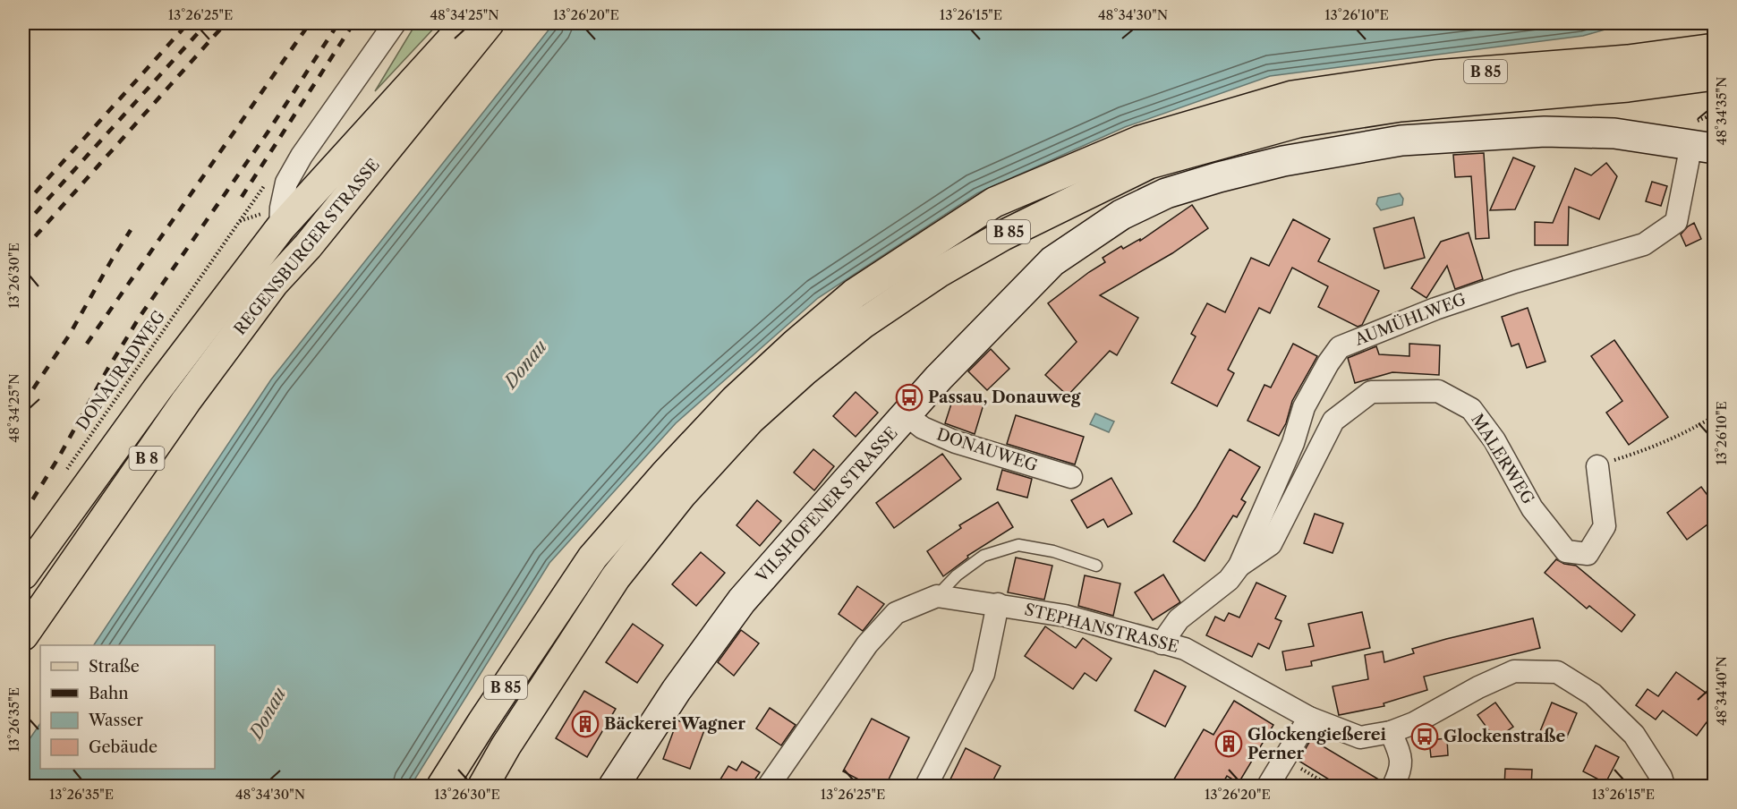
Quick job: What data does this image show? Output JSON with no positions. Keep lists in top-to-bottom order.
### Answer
{
  "streets": {
    "main road": ["B 85", "REGENSBURGER STRASSE", "B 8"],
    "street": [
      "AUMÜHLWEG",
      "DONAUWEG",
      "MALERWEG",
      "VILSHOFENER STRASSE",
      "STEPHANSTRASSE"
    ],
    "path": ["DONAURADWEG"]
  },
  "crossings": [
    ["AUMÜHLWEG", "MALERWEG"],
    ["AUMÜHLWEG", "VILSHOFENER STRASSE"],
    ["AUMÜHLWEG", "STEPHANSTRASSE"],
    ["DONAUWEG", "VILSHOFENER STRASSE"]
  ],
  "water": ["Donau"],
  "places": {
    "bus stop": ["Passau, Donauweg", "Glockenstraße"],
    "building": ["Bäckerei Wagner", "Glockengießerei Perner"]
  },
  "legend": [
    "Straße",
    "Bahn",
    "Wasser",
    "Gebäude"
  ],
  "coordinates": [
    "13°26'25\"E",
    "48°34'25\"N",
    "13°26'20\"E",
    "13°26'15\"E",
    "48°34'30\"N",
    "13°26'10\"E",
    "48°34'35\"N",
    "13°26'30\"E",
    "48°34'40\"N",
    "13°26'35\"E"
  ]
}
